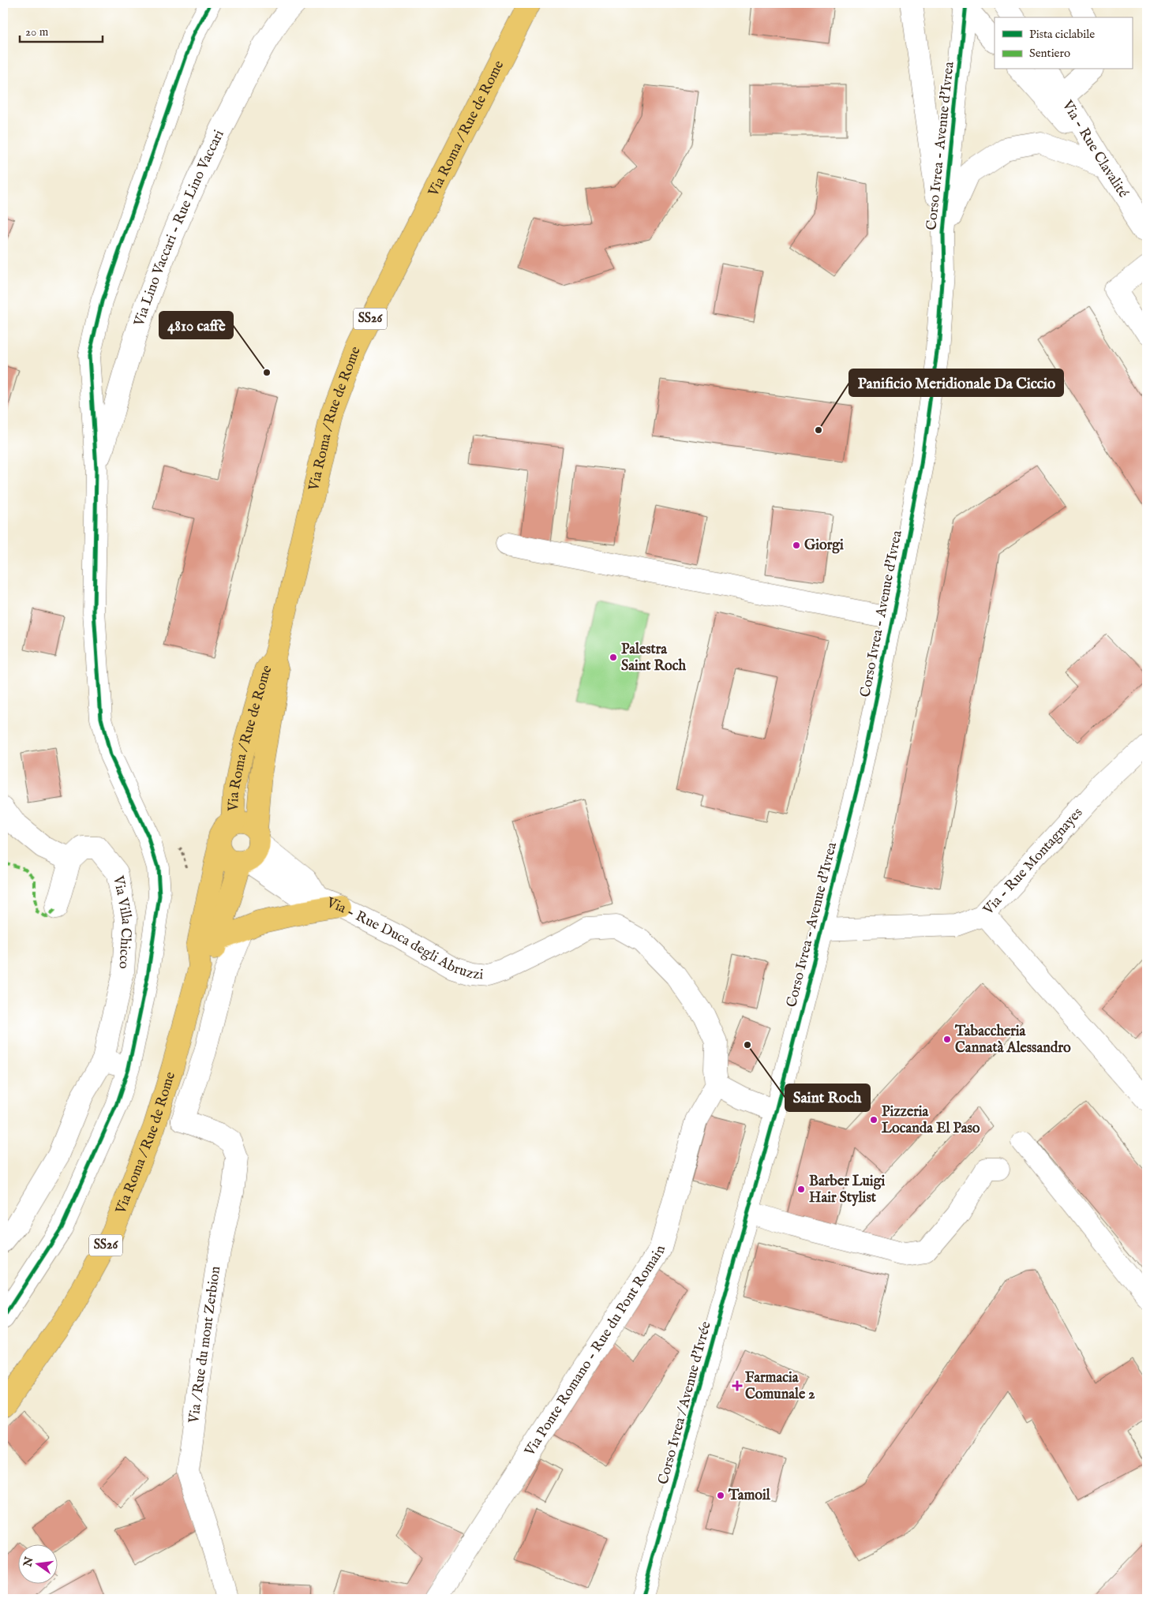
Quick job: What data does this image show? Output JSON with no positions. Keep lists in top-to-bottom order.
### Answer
{
  "streets": {
    "main road": ["Via Roma / Rue de Rome", "SS26"],
    "street": [
      "Corso Ivrea - Avenue d'Ivrea",
      "Via - Rue Clavalité",
      "Via Lino Vaccari - Rue Lino Vaccari",
      "Via - Rue Montagnayes",
      "Via Villa Chicco",
      "Via - Rue Duca degli Abruzzi",
      "Via / Rue du mont Zerbion",
      "Via Ponte Romano - Rue du Pont Romain",
      "Corso Ivrea / Avenue d'Ivrée"
    ]
  },
  "crossings": [
    ["Via Roma / Rue de Rome", "Via - Rue Duca degli Abruzzi"],
    ["Corso Ivrea - Avenue d'Ivrea", "Via - Rue Clavalité"],
    ["Corso Ivrea - Avenue d'Ivrea", "Via - Rue Montagnayes"],
    ["Corso Ivrea - Avenue d'Ivrea", "Corso Ivrea / Avenue d'Ivrée"],
    ["Via - Rue Duca degli Abruzzi", "Via Ponte Romano - Rue du Pont Romain"]
  ],
  "places": {
    "other": [
      "4810 caffè",
      "Panificio Meridionale Da Ciccio",
      "Giorgi",
      "Palestra Saint Roch",
      "Tabaccheria Cannatà Alessandro",
      "Saint Roch",
      "Pizzeria Locanda El Paso",
      "Barber Luigi Hair Stylist",
      "Tamoil"
    ],
    "health": ["Farmacia Comunale 2"]
  },
  "legend": ["Pista ciclabile", "Sentiero"],
  "scale_bar": "20 m",
  "north": "left"
}
